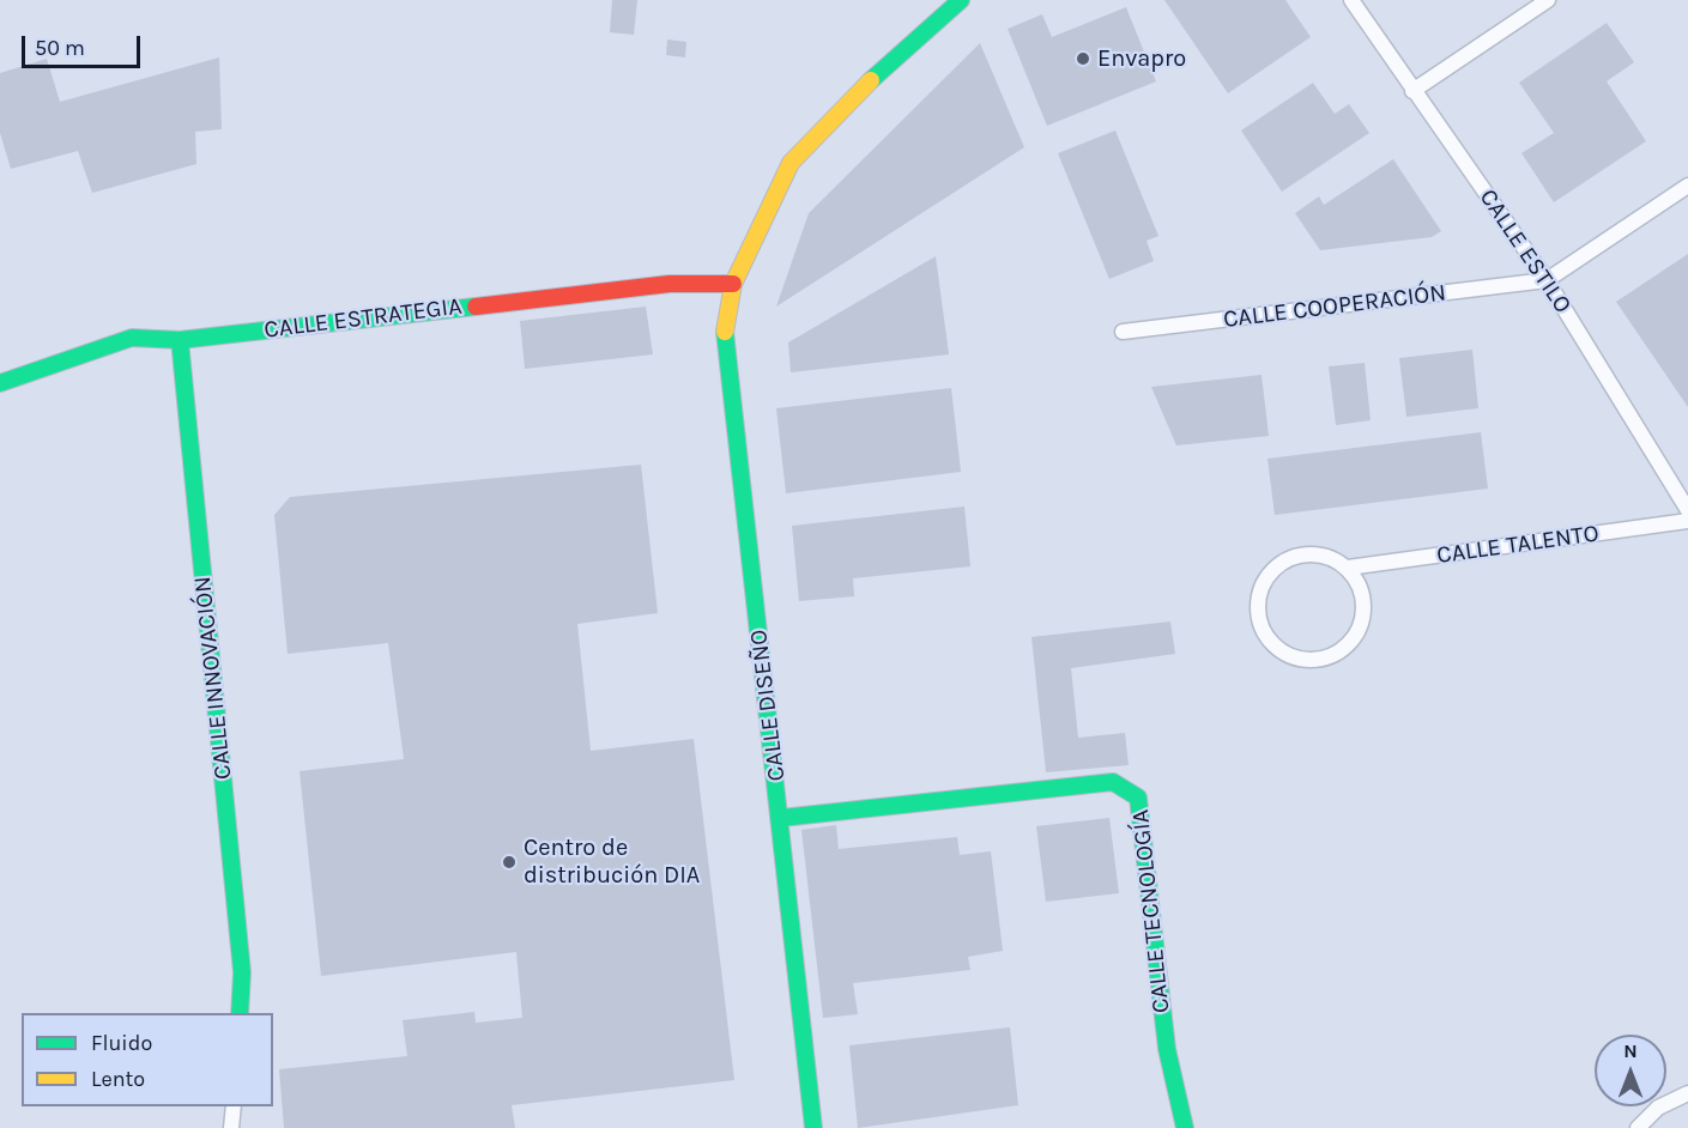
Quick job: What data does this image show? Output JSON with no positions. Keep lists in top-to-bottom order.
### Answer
{
  "streets": {
    "street": [
      "CALLE ESTILO",
      "CALLE COOPERACIÓN",
      "CALLE ESTRATEGIA",
      "CALLE TALENTO",
      "CALLE INNOVACIÓN",
      "CALLE DISEÑO",
      "CALLE TECNOLOGÍA"
    ]
  },
  "crossings": [
    ["CALLE ESTILO", "CALLE COOPERACIÓN"],
    ["CALLE ESTRATEGIA", "CALLE INNOVACIÓN"],
    ["CALLE ESTRATEGIA", "CALLE DISEÑO"],
    ["CALLE DISEÑO", "CALLE TECNOLOGÍA"]
  ],
  "places": ["Envapro", "Centro de distribución DIA"],
  "legend": ["Fluido", "Lento"],
  "scale_bar": "50 m",
  "north": "top"
}
